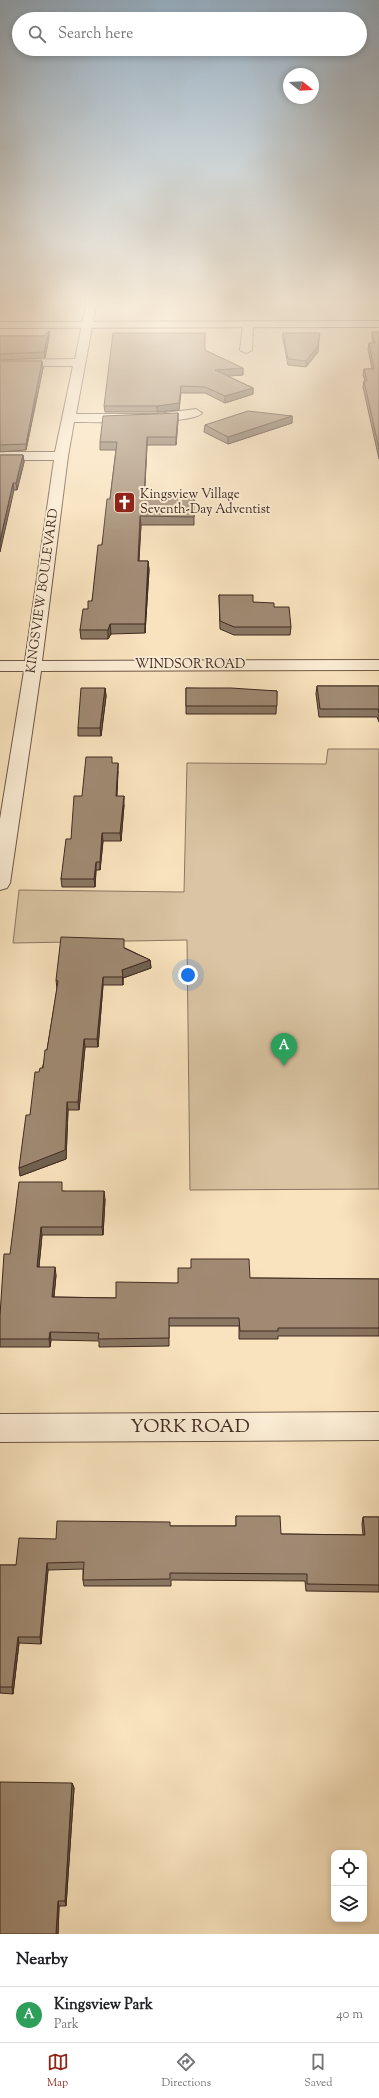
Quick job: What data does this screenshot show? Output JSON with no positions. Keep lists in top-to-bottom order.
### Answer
{
  "streets": {
    "street": ["KINGSVIEW BOULEVARD", "WINDSOR ROAD", "YORK ROAD"]
  },
  "crossings": [
    ["KINGSVIEW BOULEVARD", "WINDSOR ROAD"]
  ],
  "places": {
    "church": ["Kingsview Village Seventh-Day Adventist"]
  },
  "north": "right",
  "page": {
    "search": "Search here",
    "pins": "A",
    "heading": "Nearby",
    "list": [
      {
        "mark": "A",
        "name": "Kingsview Park",
        "note": "Park",
        "value": "40 m"
      }
    ],
    "nav": ["Map", "Directions", "Saved"]
  }
}
